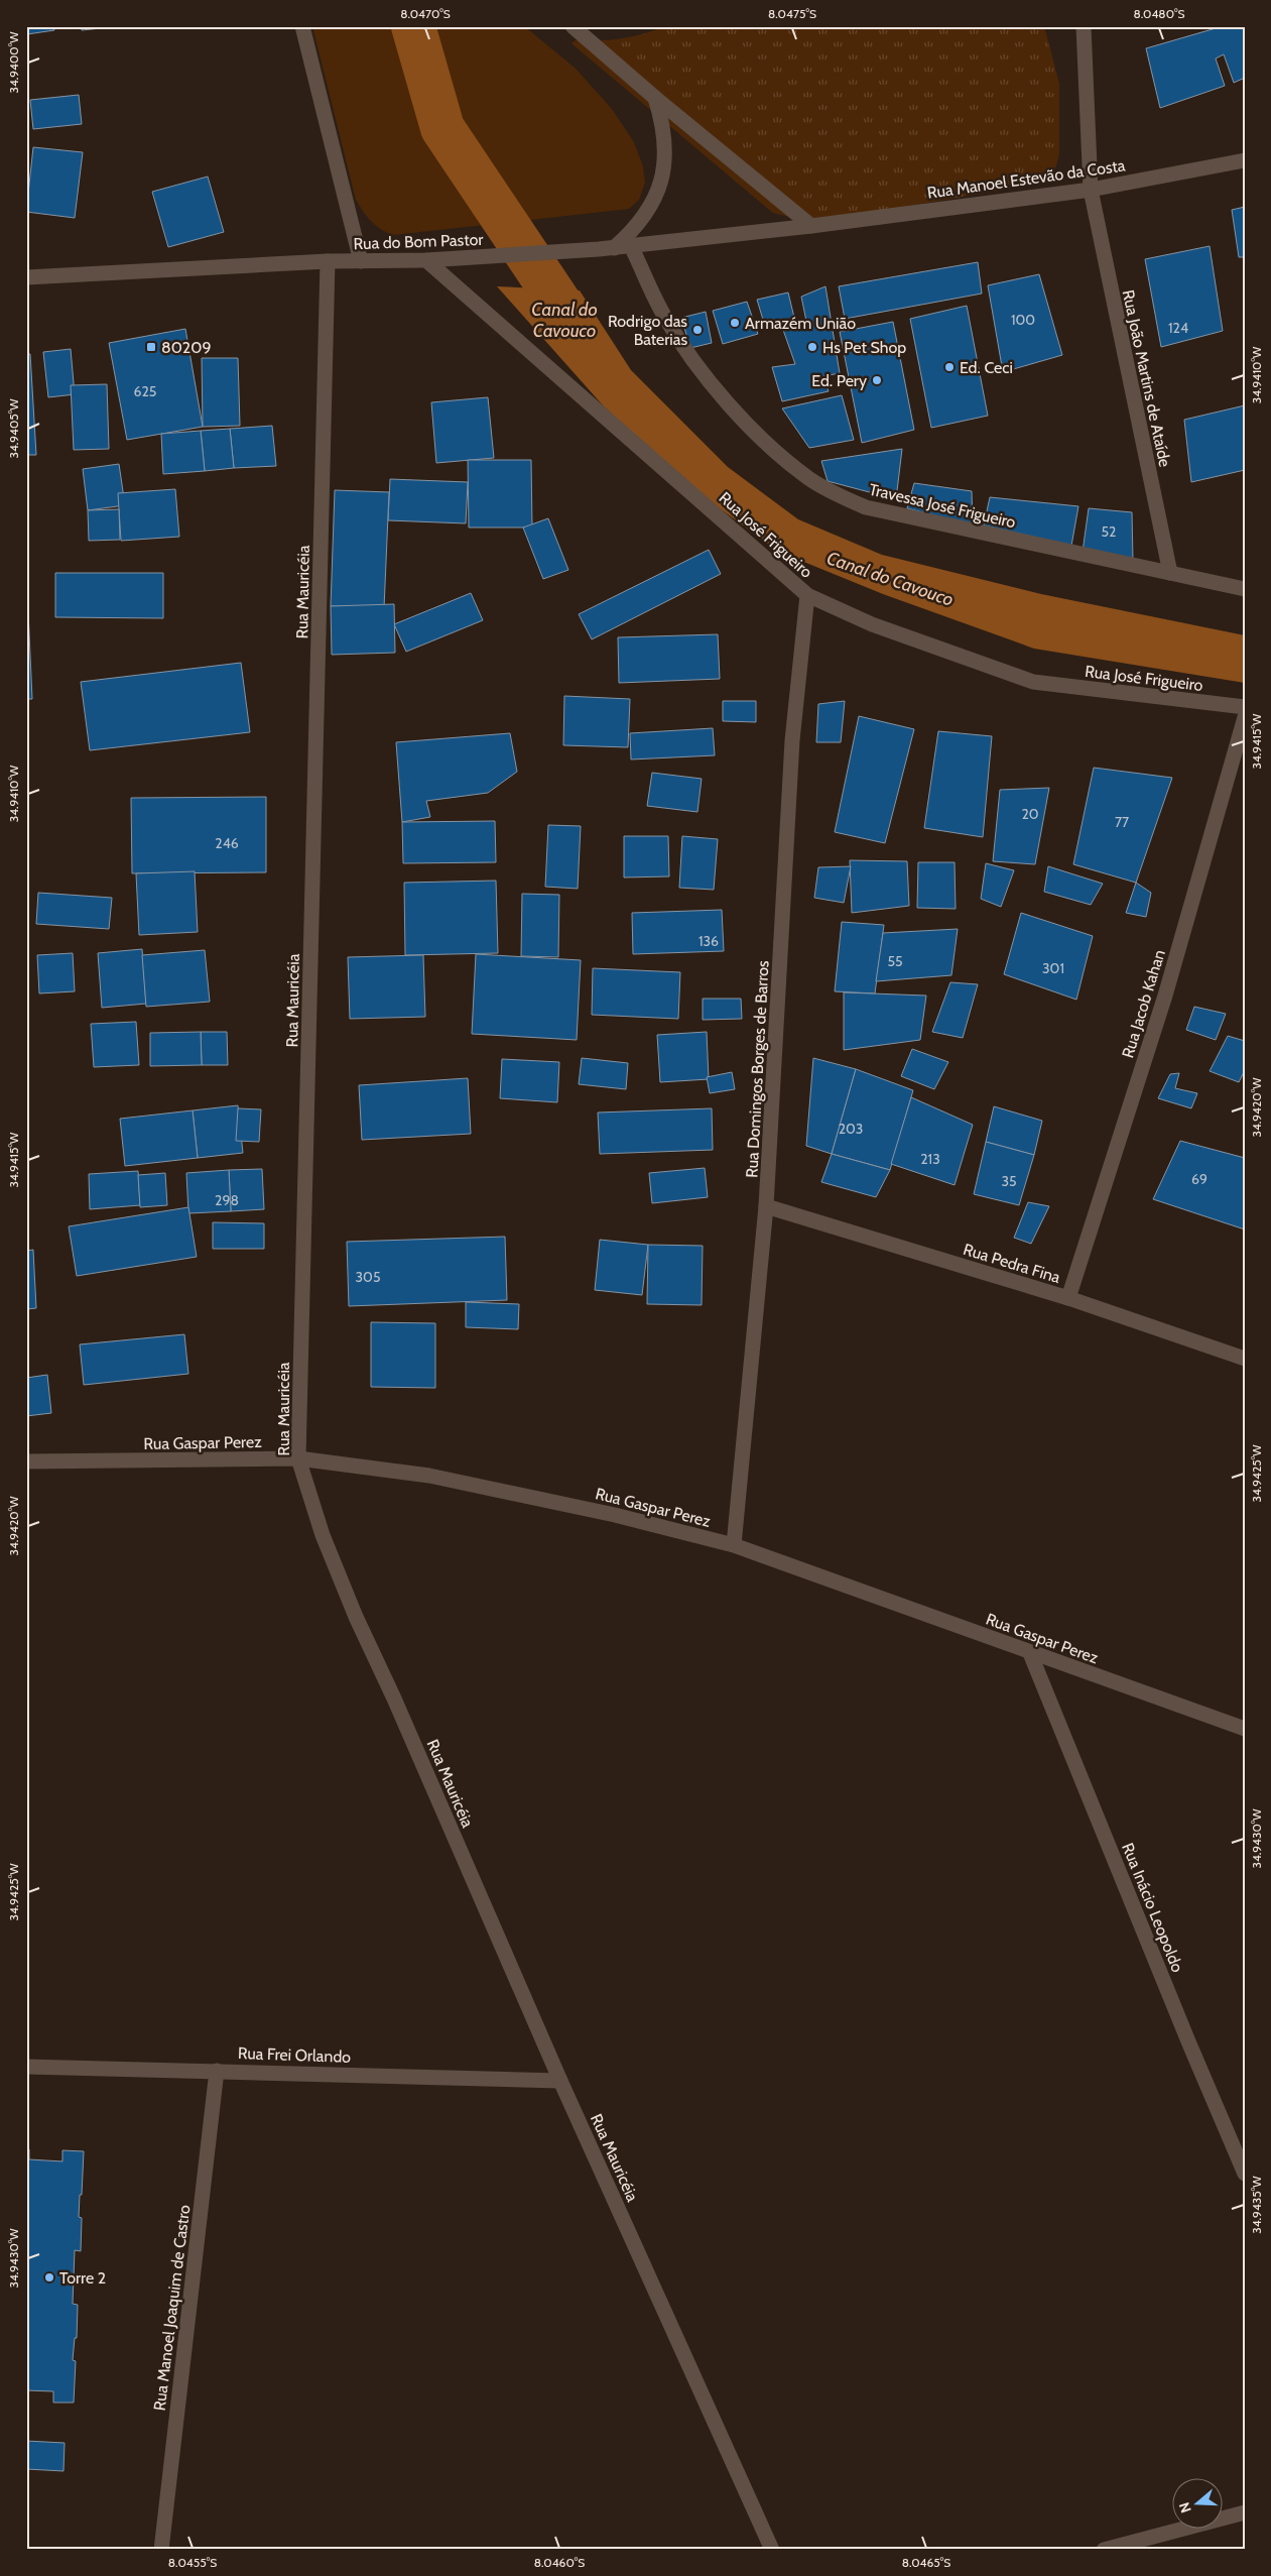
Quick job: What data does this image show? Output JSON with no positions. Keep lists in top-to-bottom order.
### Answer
{
  "streets": {
    "street": [
      "Rua Manoel Estevão da Costa",
      "Rua do Bom Pastor",
      "Rua João Martins de Ataíde",
      "Travessa José Frigueiro",
      "Rua José Frigueiro",
      "Rua Mauricéia",
      "Rua Jacob Kahan",
      "Rua Domingos Borges de Barros",
      "Rua Pedra Fina",
      "Rua Gaspar Perez",
      "Rua Inácio Leopoldo",
      "Rua Frei Orlando",
      "Rua Manoel Joaquim de Castro"
    ]
  },
  "crossings": [
    ["Rua Manoel Estevão da Costa", "Rua do Bom Pastor"],
    ["Rua Manoel Estevão da Costa", "Rua João Martins de Ataíde"],
    ["Rua do Bom Pastor", "Travessa José Frigueiro"],
    ["Rua do Bom Pastor", "Rua José Frigueiro"],
    ["Rua do Bom Pastor", "Rua Mauricéia"],
    ["Rua João Martins de Ataíde", "Travessa José Frigueiro"],
    ["Rua José Frigueiro", "Rua Domingos Borges de Barros"],
    ["Rua Mauricéia", "Rua Gaspar Perez"],
    ["Rua Mauricéia", "Rua Frei Orlando"],
    ["Rua Jacob Kahan", "Rua Pedra Fina"],
    ["Rua Domingos Borges de Barros", "Rua Pedra Fina"],
    ["Rua Domingos Borges de Barros", "Rua Gaspar Perez"],
    ["Rua Gaspar Perez", "Rua Inácio Leopoldo"],
    ["Rua Frei Orlando", "Rua Manoel Joaquim de Castro"]
  ],
  "water": ["Canal do Cavouco"],
  "places": {
    "other": [
      "Armazém União",
      "Rodrigo das Baterias",
      "Hs Pet Shop",
      "Ed. Ceci",
      "Ed. Pery",
      "Torre 2"
    ],
    "transit": ["80209"]
  },
  "house_numbers": [
    "100",
    "124",
    "625",
    "52",
    "20",
    "77",
    "246",
    "136",
    "55",
    "301",
    "203",
    "213",
    "69",
    "35",
    "298",
    "305"
  ],
  "north": "left",
  "coordinates": [
    "8.0470°S",
    "8.0475°S",
    "8.0480°S",
    "34.9400°W",
    "34.9410°W",
    "34.9405°W",
    "34.9415°W",
    "34.9420°W",
    "34.9425°W",
    "34.9430°W",
    "34.9435°W",
    "8.0455°S",
    "8.0460°S",
    "8.0465°S"
  ]
}
